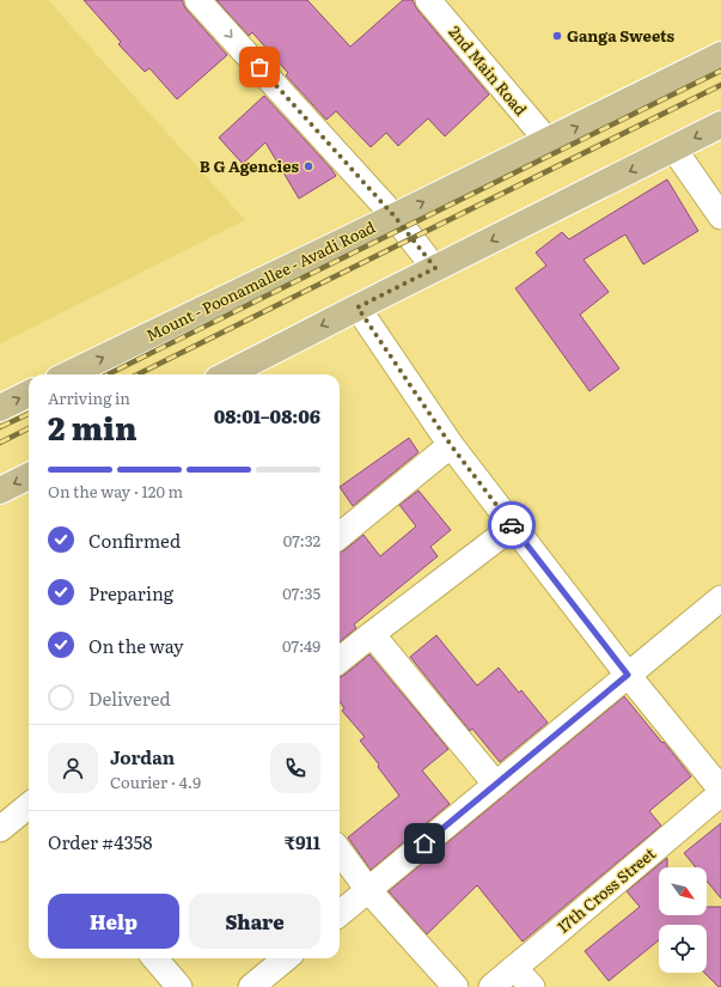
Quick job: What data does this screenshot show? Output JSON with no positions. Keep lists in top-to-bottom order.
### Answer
{
  "streets": {
    "main road": ["Mount - Poonamallee - Avadi Road"],
    "street": ["2nd Main Road", "17th Cross Street"]
  },
  "crossings": [
    ["2nd Main Road", "Mount - Poonamallee - Avadi Road"]
  ],
  "places": ["Ganga Sweets", "B G Agencies"],
  "north": "bottom right",
  "page": {
    "heading": ["2 min", "Arriving in", "08:01–08:06"],
    "panel": [
      "Jordan",
      "Courier · 4.9",
      "Order #4358",
      "₹911"
    ],
    "bar": "On the way · 120 m",
    "list": [
      ["Confirmed", "07:32"],
      ["Preparing", "07:35"],
      ["On the way", "07:49"],
      "Delivered"
    ],
    "buttons": ["Help", "Share"]
  }
}
